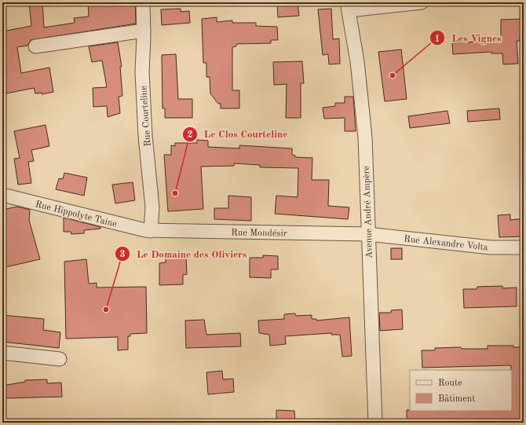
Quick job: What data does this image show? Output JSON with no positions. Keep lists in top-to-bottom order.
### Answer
{
  "streets": {
    "street": [
      "Rue Courteline",
      "Avenue André Ampère",
      "Rue Hippolyte Taine",
      "Rue Mondésir",
      "Rue Alexandre Volta"
    ]
  },
  "crossings": [
    ["Rue Courteline", "Rue Hippolyte Taine"],
    ["Rue Courteline", "Rue Mondésir"],
    ["Avenue André Ampère", "Rue Mondésir"],
    ["Avenue André Ampère", "Rue Alexandre Volta"],
    ["Rue Hippolyte Taine", "Rue Mondésir"],
    ["Rue Mondésir", "Rue Alexandre Volta"]
  ],
  "places": ["Les Vignes", "Le Clos Courteline", "Le Domaine des Oliviers"],
  "legend": ["Route", "Bâtiment"]
}
